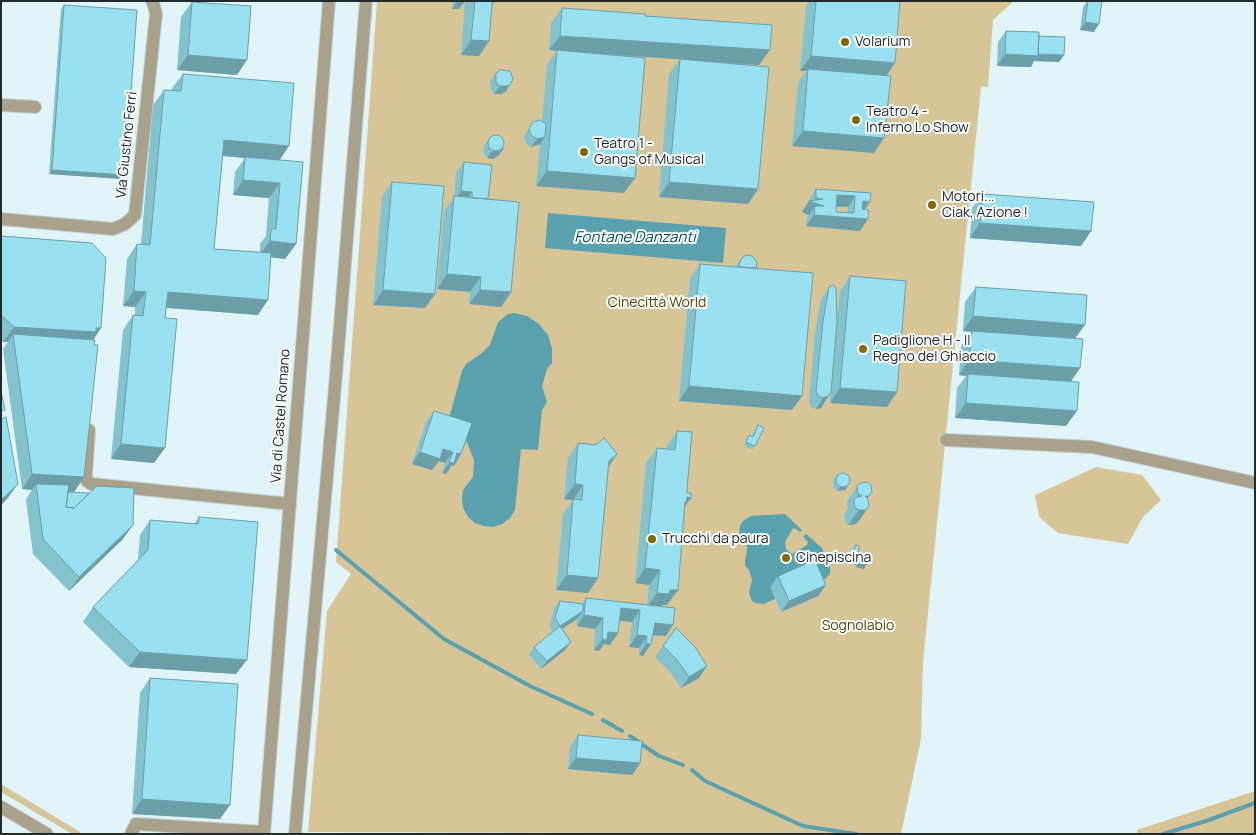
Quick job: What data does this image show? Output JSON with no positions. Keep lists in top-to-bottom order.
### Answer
{
  "streets": {
    "street": ["Via Giustino Ferri", "Via di Castel Romano"]
  },
  "water": ["Fontane Danzanti"],
  "parks": ["Cinecittà World", "Sognolabio"],
  "places": [
    "Volarium",
    "Teatro 4 - Inferno Lo Show",
    "Teatro 1 - Gangs of Musical",
    "Motori... Ciak, Azione !",
    "Padiglione H - Il Regno del Ghiaccio",
    "Trucchi da paura",
    "Cinepiscina"
  ]
}
